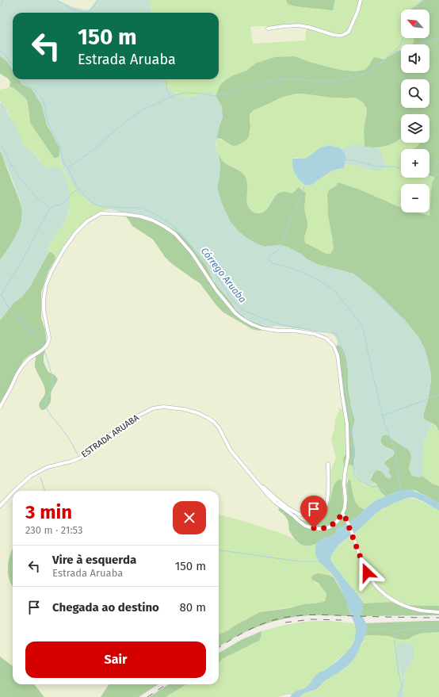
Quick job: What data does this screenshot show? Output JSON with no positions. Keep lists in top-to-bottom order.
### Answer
{
  "streets": {
    "street": ["ESTRADA ARUABA"]
  },
  "water": ["Córrego Aruaba"],
  "north": "top left",
  "page": {
    "map_buttons": ["+", "−"],
    "turn": ["150 m", "Estrada Aruaba"],
    "heading": ["3 min", "230 m · 21:53"],
    "list": [
      {
        "name": "Vire à esquerda",
        "note": "Estrada Aruaba",
        "value": "150 m"
      },
      {
        "name": "Chegada ao destino",
        "value": "80 m"
      }
    ],
    "buttons": "Sair"
  }
}
